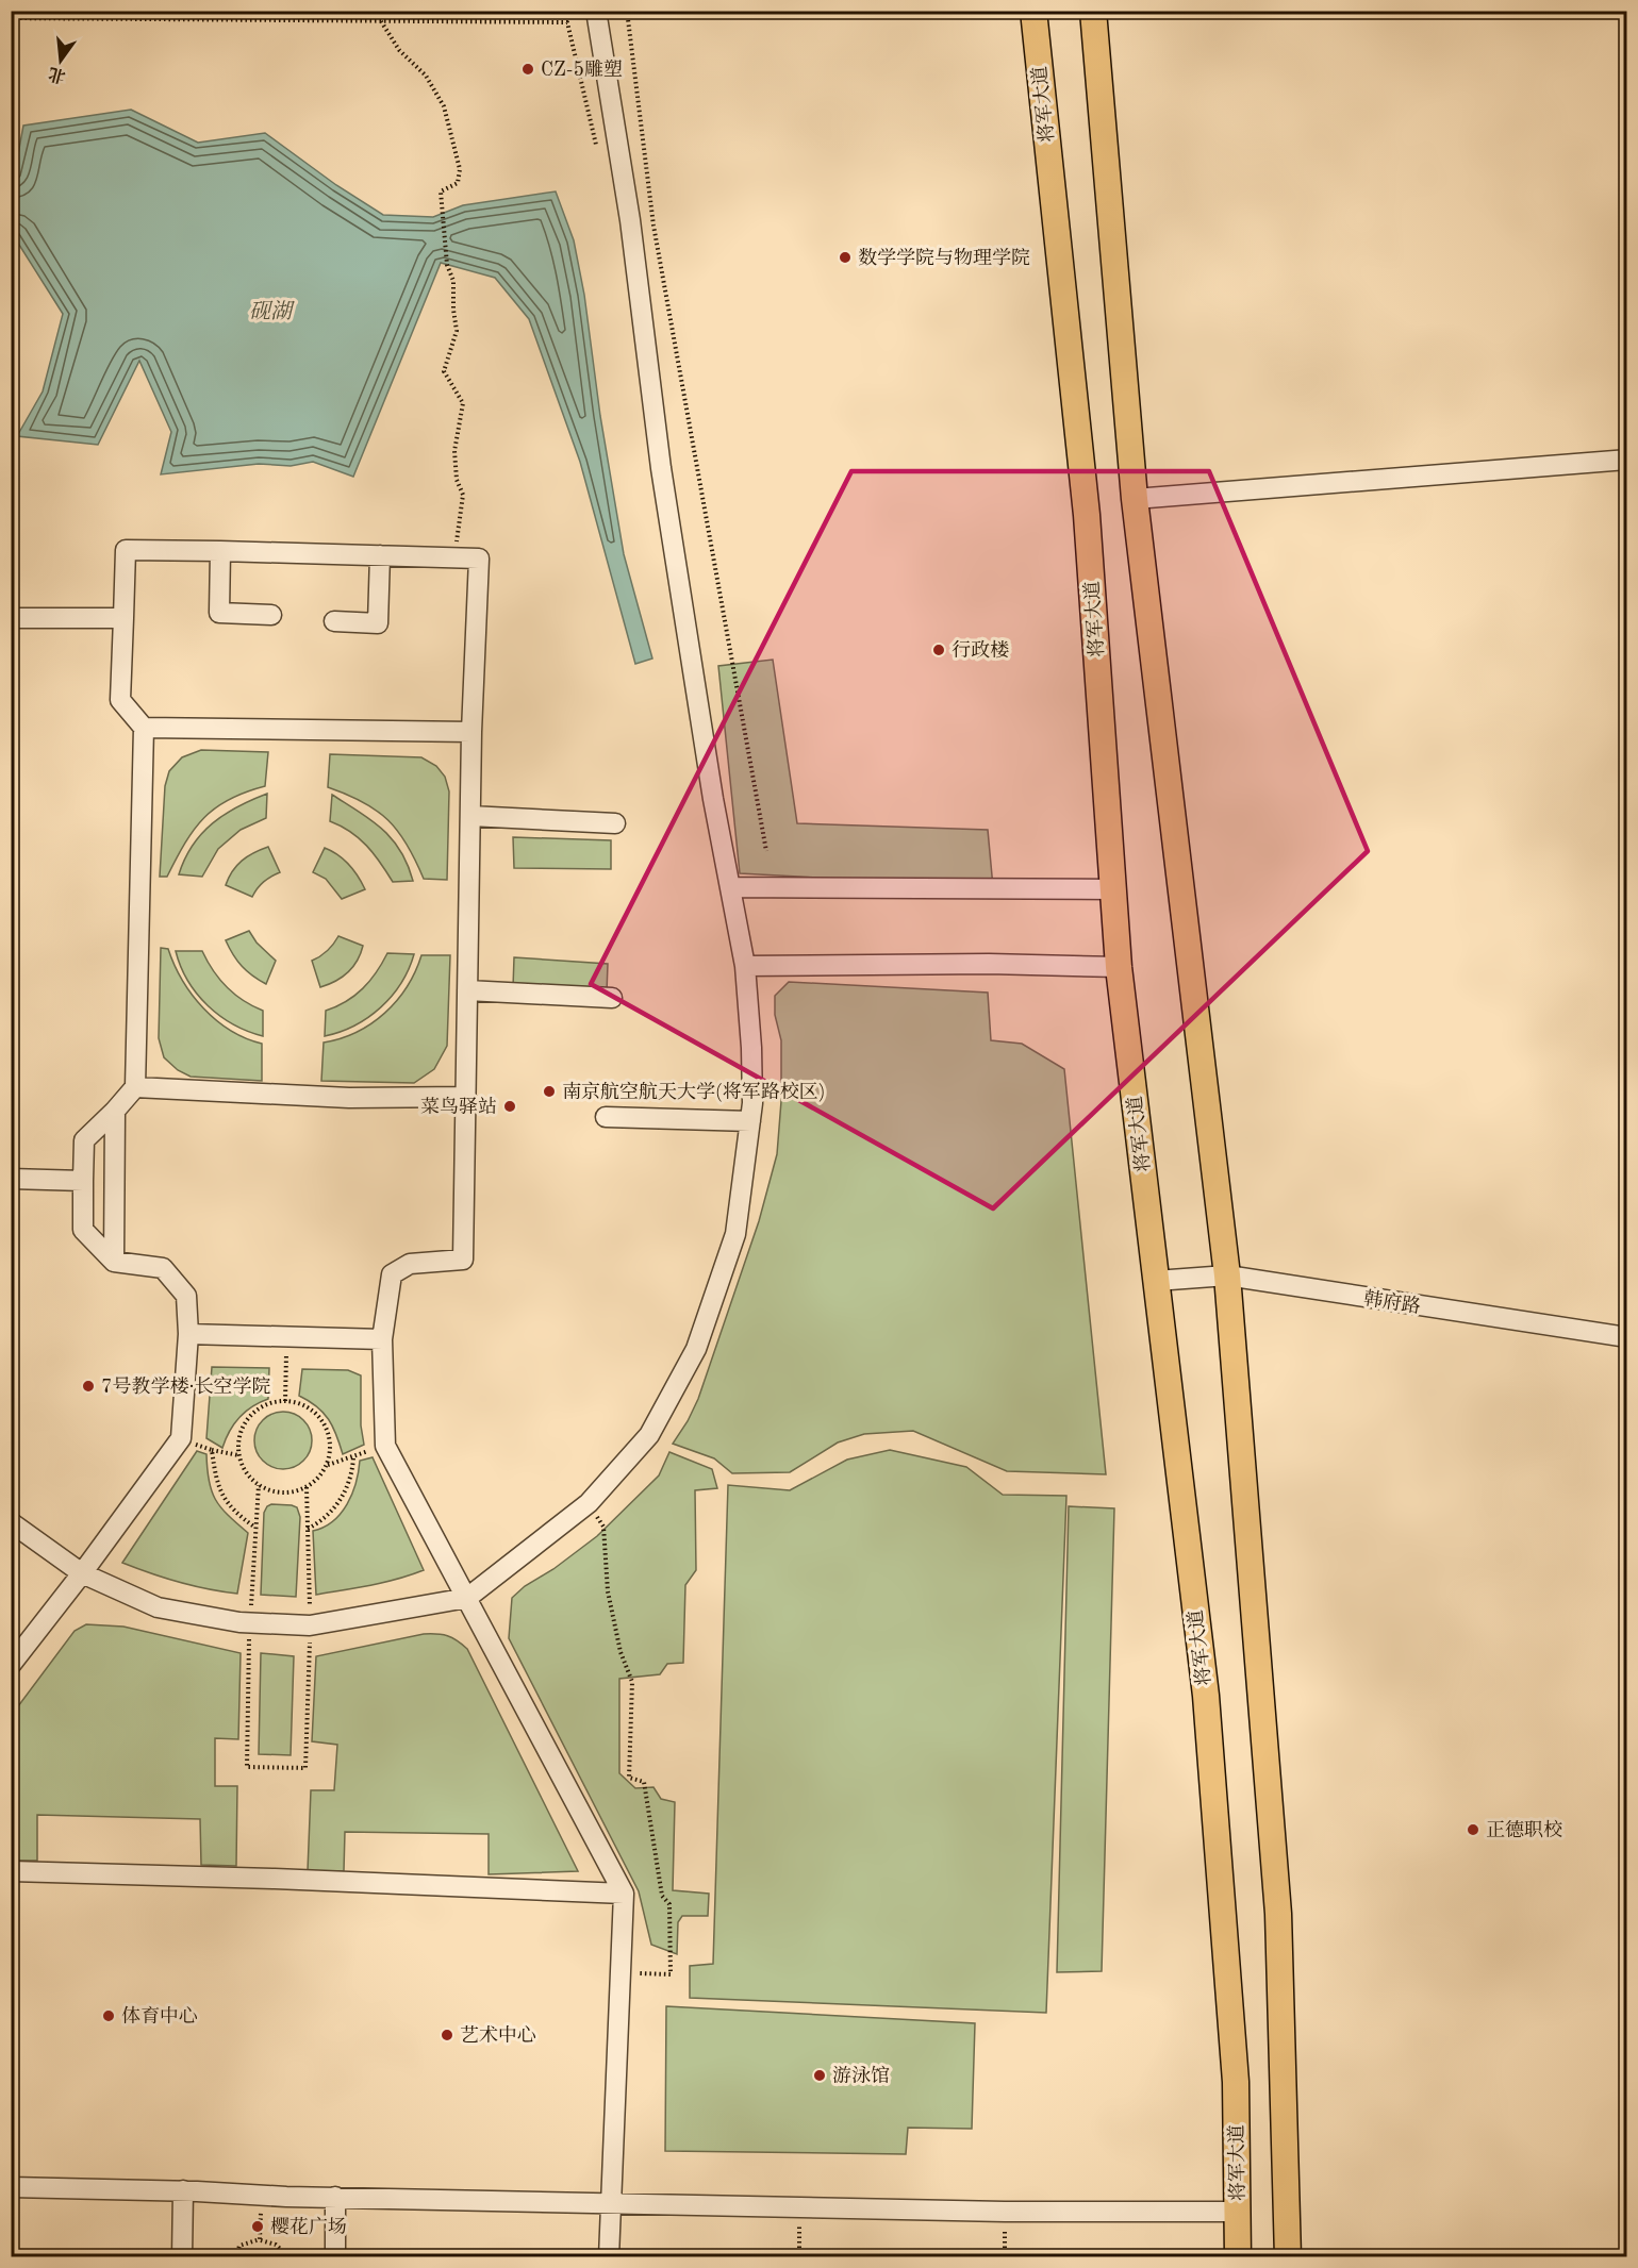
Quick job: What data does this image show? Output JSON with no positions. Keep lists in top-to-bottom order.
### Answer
{
  "streets": {
    "main road": ["将军大道"],
    "street": ["韩府路"]
  },
  "crossings": [
    ["将军大道", "韩府路"]
  ],
  "water": ["砚湖"],
  "places": [
    "CZ-5雕塑",
    "数学学院与物理学院",
    "行政楼",
    "南京航空航天大学(将军路校区)",
    "菜鸟驿站",
    "7号教学楼·长空学院",
    "正德职校",
    "体育中心",
    "艺术中心",
    "游泳馆",
    "樱花广场"
  ],
  "north": "bottom"
}
